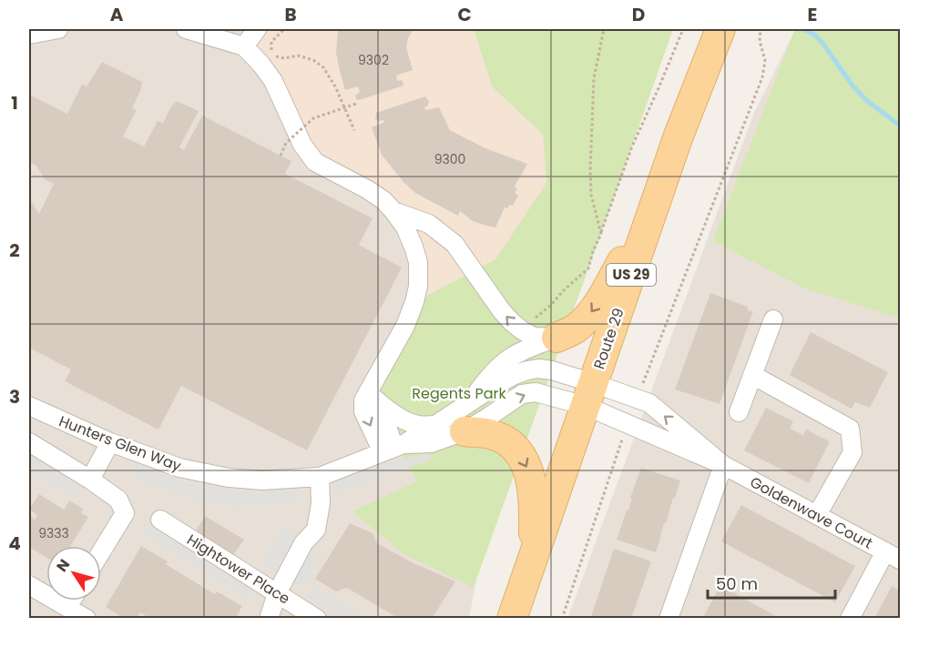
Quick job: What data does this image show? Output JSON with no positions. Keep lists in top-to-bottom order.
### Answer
{
  "streets": {
    "main road": ["US 29", "Route 29"],
    "street": ["Hunters Glen Way", "Goldenwave Court", "Hightower Place"]
  },
  "crossings": [
    ["Route 29", "Hunters Glen Way"],
    ["Route 29", "Goldenwave Court"],
    ["Hunters Glen Way", "Goldenwave Court"]
  ],
  "parks": ["Regents Park"],
  "house_numbers": ["9302", "9300", "9333"],
  "scale_bar": "50 m",
  "north": "top left",
  "grid": {
    "columns": [
      "A",
      "B",
      "C",
      "D",
      "E"
    ],
    "rows": [
      "1",
      "2",
      "3",
      "4"
    ]
  }
}
